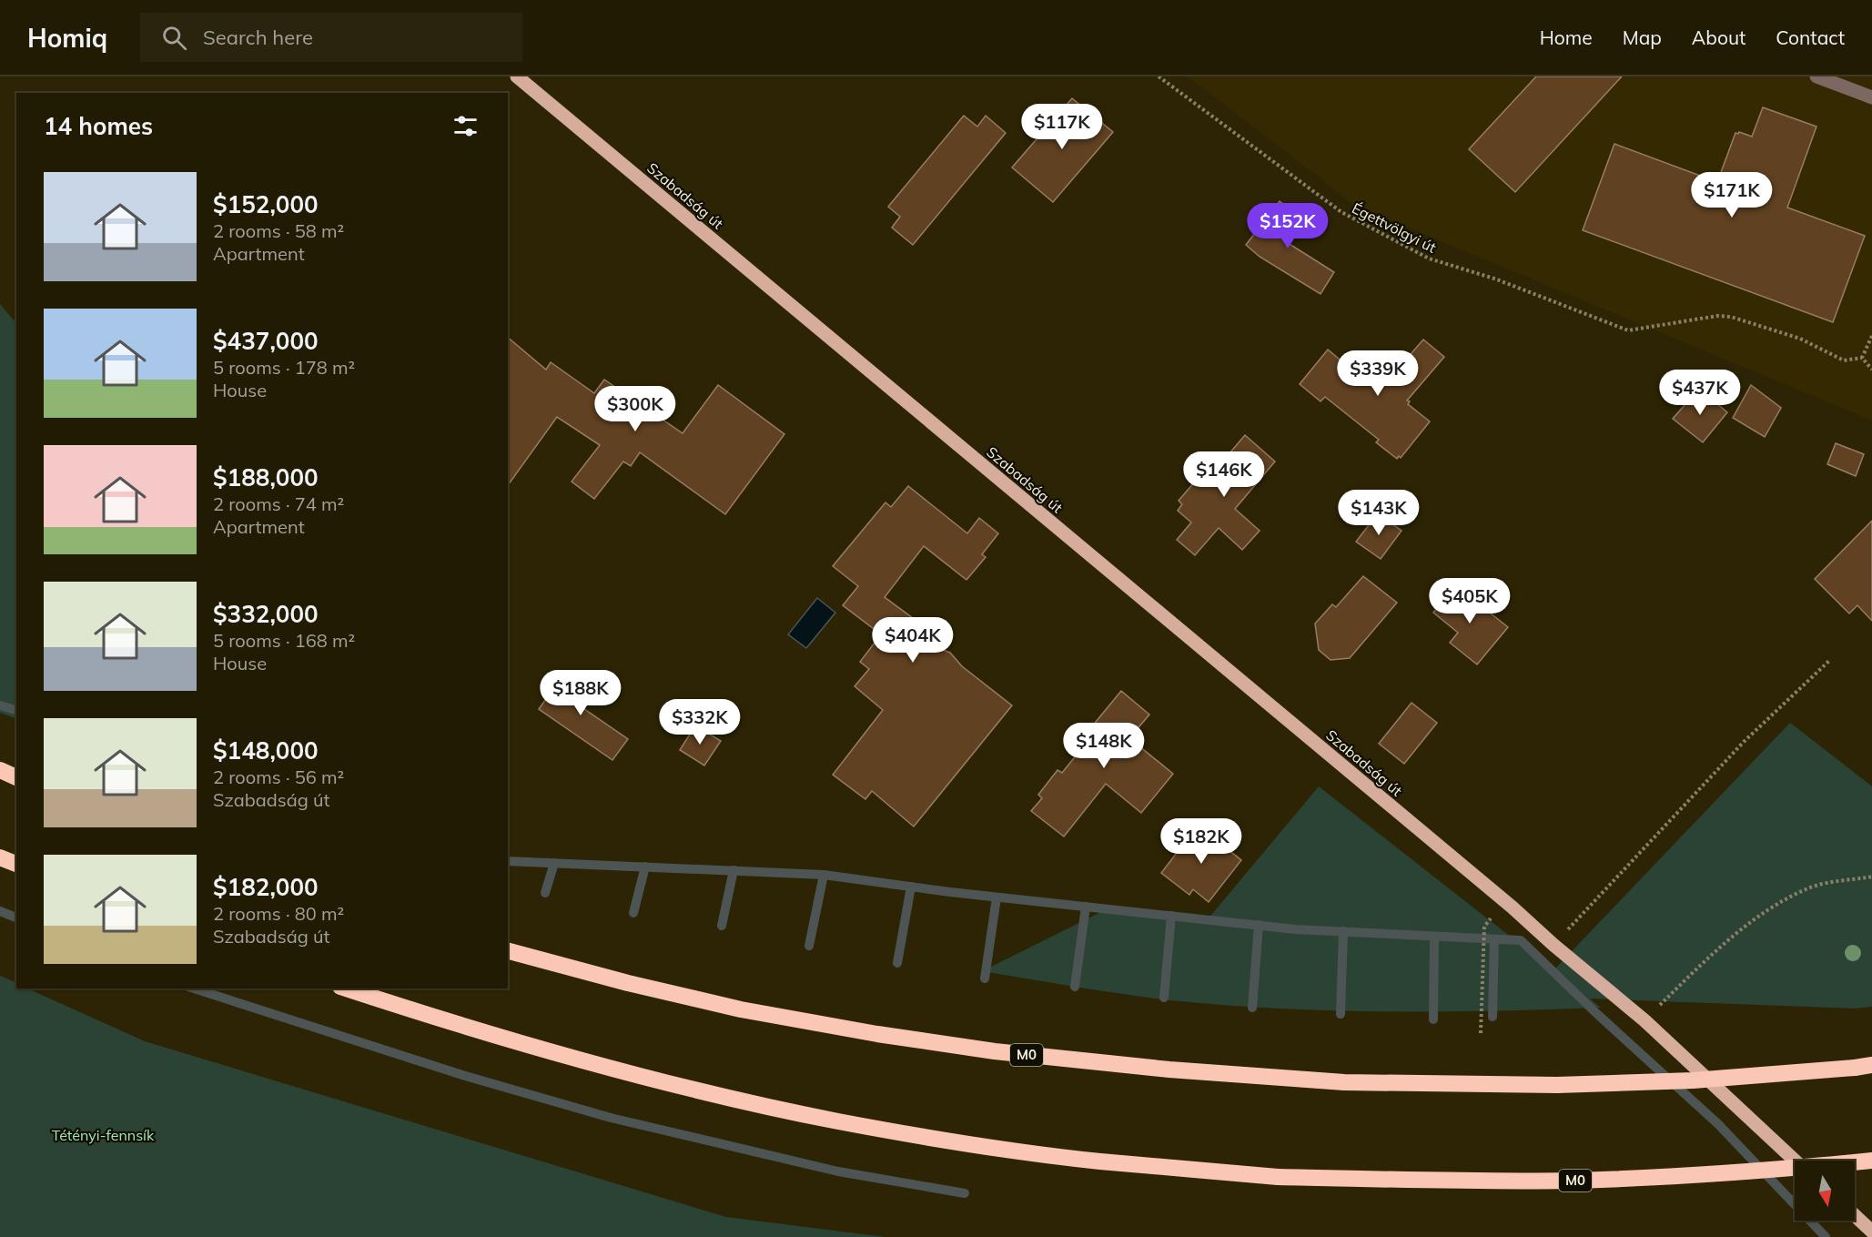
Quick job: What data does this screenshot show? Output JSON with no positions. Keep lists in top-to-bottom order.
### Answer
{
  "streets": {
    "highway": ["M0"],
    "main road": ["Szabadság út"],
    "path": ["Égettvölgyi út"]
  },
  "parks": ["Tétényi-fennsík"],
  "north": "bottom",
  "page": {
    "header": "Homiq",
    "search": "Search here",
    "nav": [
      "Home",
      "Map",
      "About",
      "Contact"
    ],
    "heading": "14 homes",
    "price": [
      "$117K",
      "$171K",
      "$152K",
      "$339K",
      "$437K",
      "$300K",
      "$146K",
      "$143K",
      "$405K",
      "$404K",
      "$188K",
      "$332K",
      "$148K",
      "$182K"
    ],
    "list": [
      {
        "name": "$152,000",
        "note": "2 rooms · 58 m² · Apartment"
      },
      {
        "name": "$437,000",
        "note": "5 rooms · 178 m² · House"
      },
      {
        "name": "$188,000",
        "note": "2 rooms · 74 m² · Apartment"
      },
      {
        "name": "$332,000",
        "note": "5 rooms · 168 m² · House"
      },
      {
        "name": "$148,000",
        "note": "2 rooms · 56 m² · Szabadság út"
      },
      {
        "name": "$182,000",
        "note": "2 rooms · 80 m² · Szabadság út"
      }
    ]
  }
}
